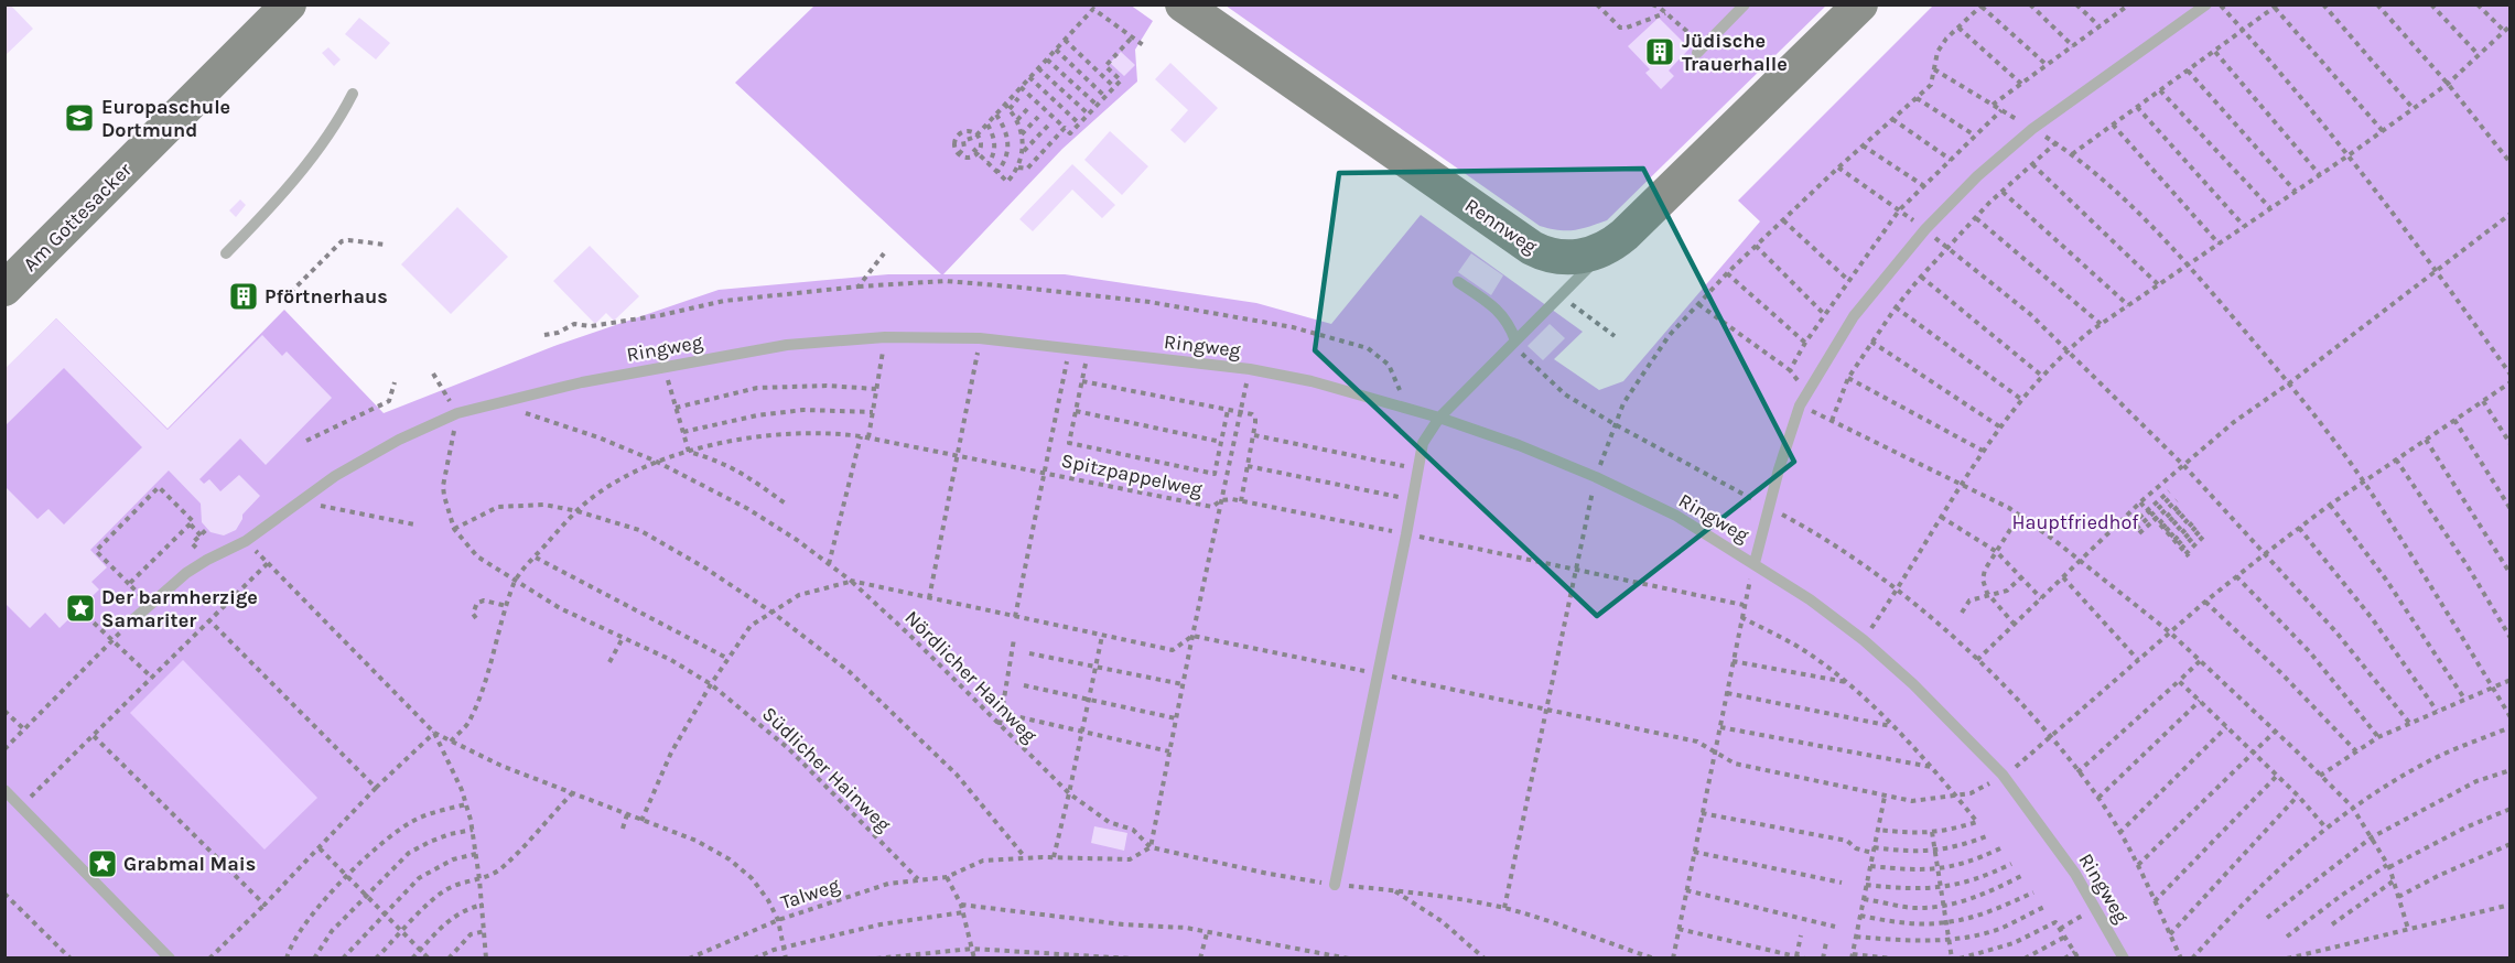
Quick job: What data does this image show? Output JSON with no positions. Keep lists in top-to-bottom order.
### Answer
{
  "streets": {
    "street": ["Am Gottesacker", "Rennweg"],
    "lane": ["Ringweg"],
    "path": [
      "Spitzpappelweg",
      "Nördlicher Hainweg",
      "Südlicher Hainweg",
      "Talweg"
    ]
  },
  "crossings": [
    ["Ringweg", "Nördlicher Hainweg"],
    ["Spitzpappelweg", "Nördlicher Hainweg"],
    ["Spitzpappelweg", "Südlicher Hainweg"],
    ["Südlicher Hainweg", "Talweg"]
  ],
  "parks": ["Hauptfriedhof"],
  "places": {
    "building": ["Jüdische Trauerhalle", "Pförtnerhaus"],
    "school or university": ["Europaschule Dortmund"],
    "place": ["Der barmherzige Samariter", "Grabmal Mais"]
  }
}
